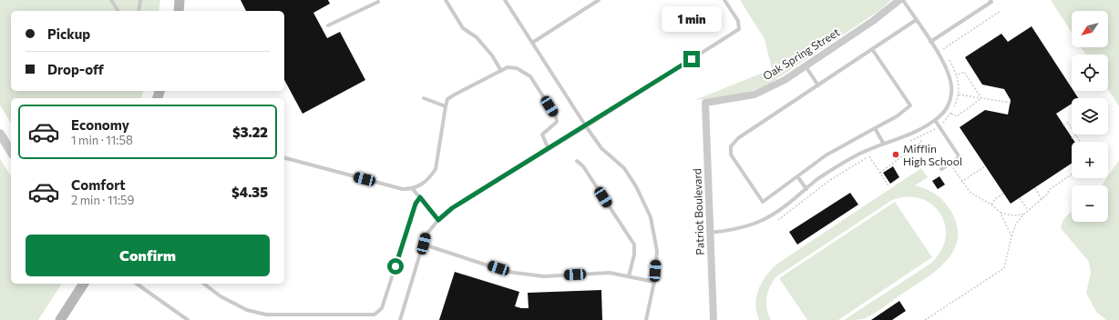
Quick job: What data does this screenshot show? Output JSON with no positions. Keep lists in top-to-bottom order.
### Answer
{
  "streets": {
    "street": ["Oak Spring Street", "Patriot Boulevard"]
  },
  "crossings": [
    ["Oak Spring Street", "Patriot Boulevard"]
  ],
  "places": ["Mifflin High School"],
  "north": "bottom left",
  "page": {
    "bubble": "1 min",
    "map_buttons": ["+", "−"],
    "banner": ["Pickup", "Drop-off"],
    "list": [
      {
        "name": "Economy",
        "note": "1 min · 11:58",
        "value": "$3.22"
      },
      {
        "name": "Comfort",
        "note": "2 min · 11:59",
        "value": "$4.35"
      }
    ],
    "buttons": "Confirm"
  }
}
